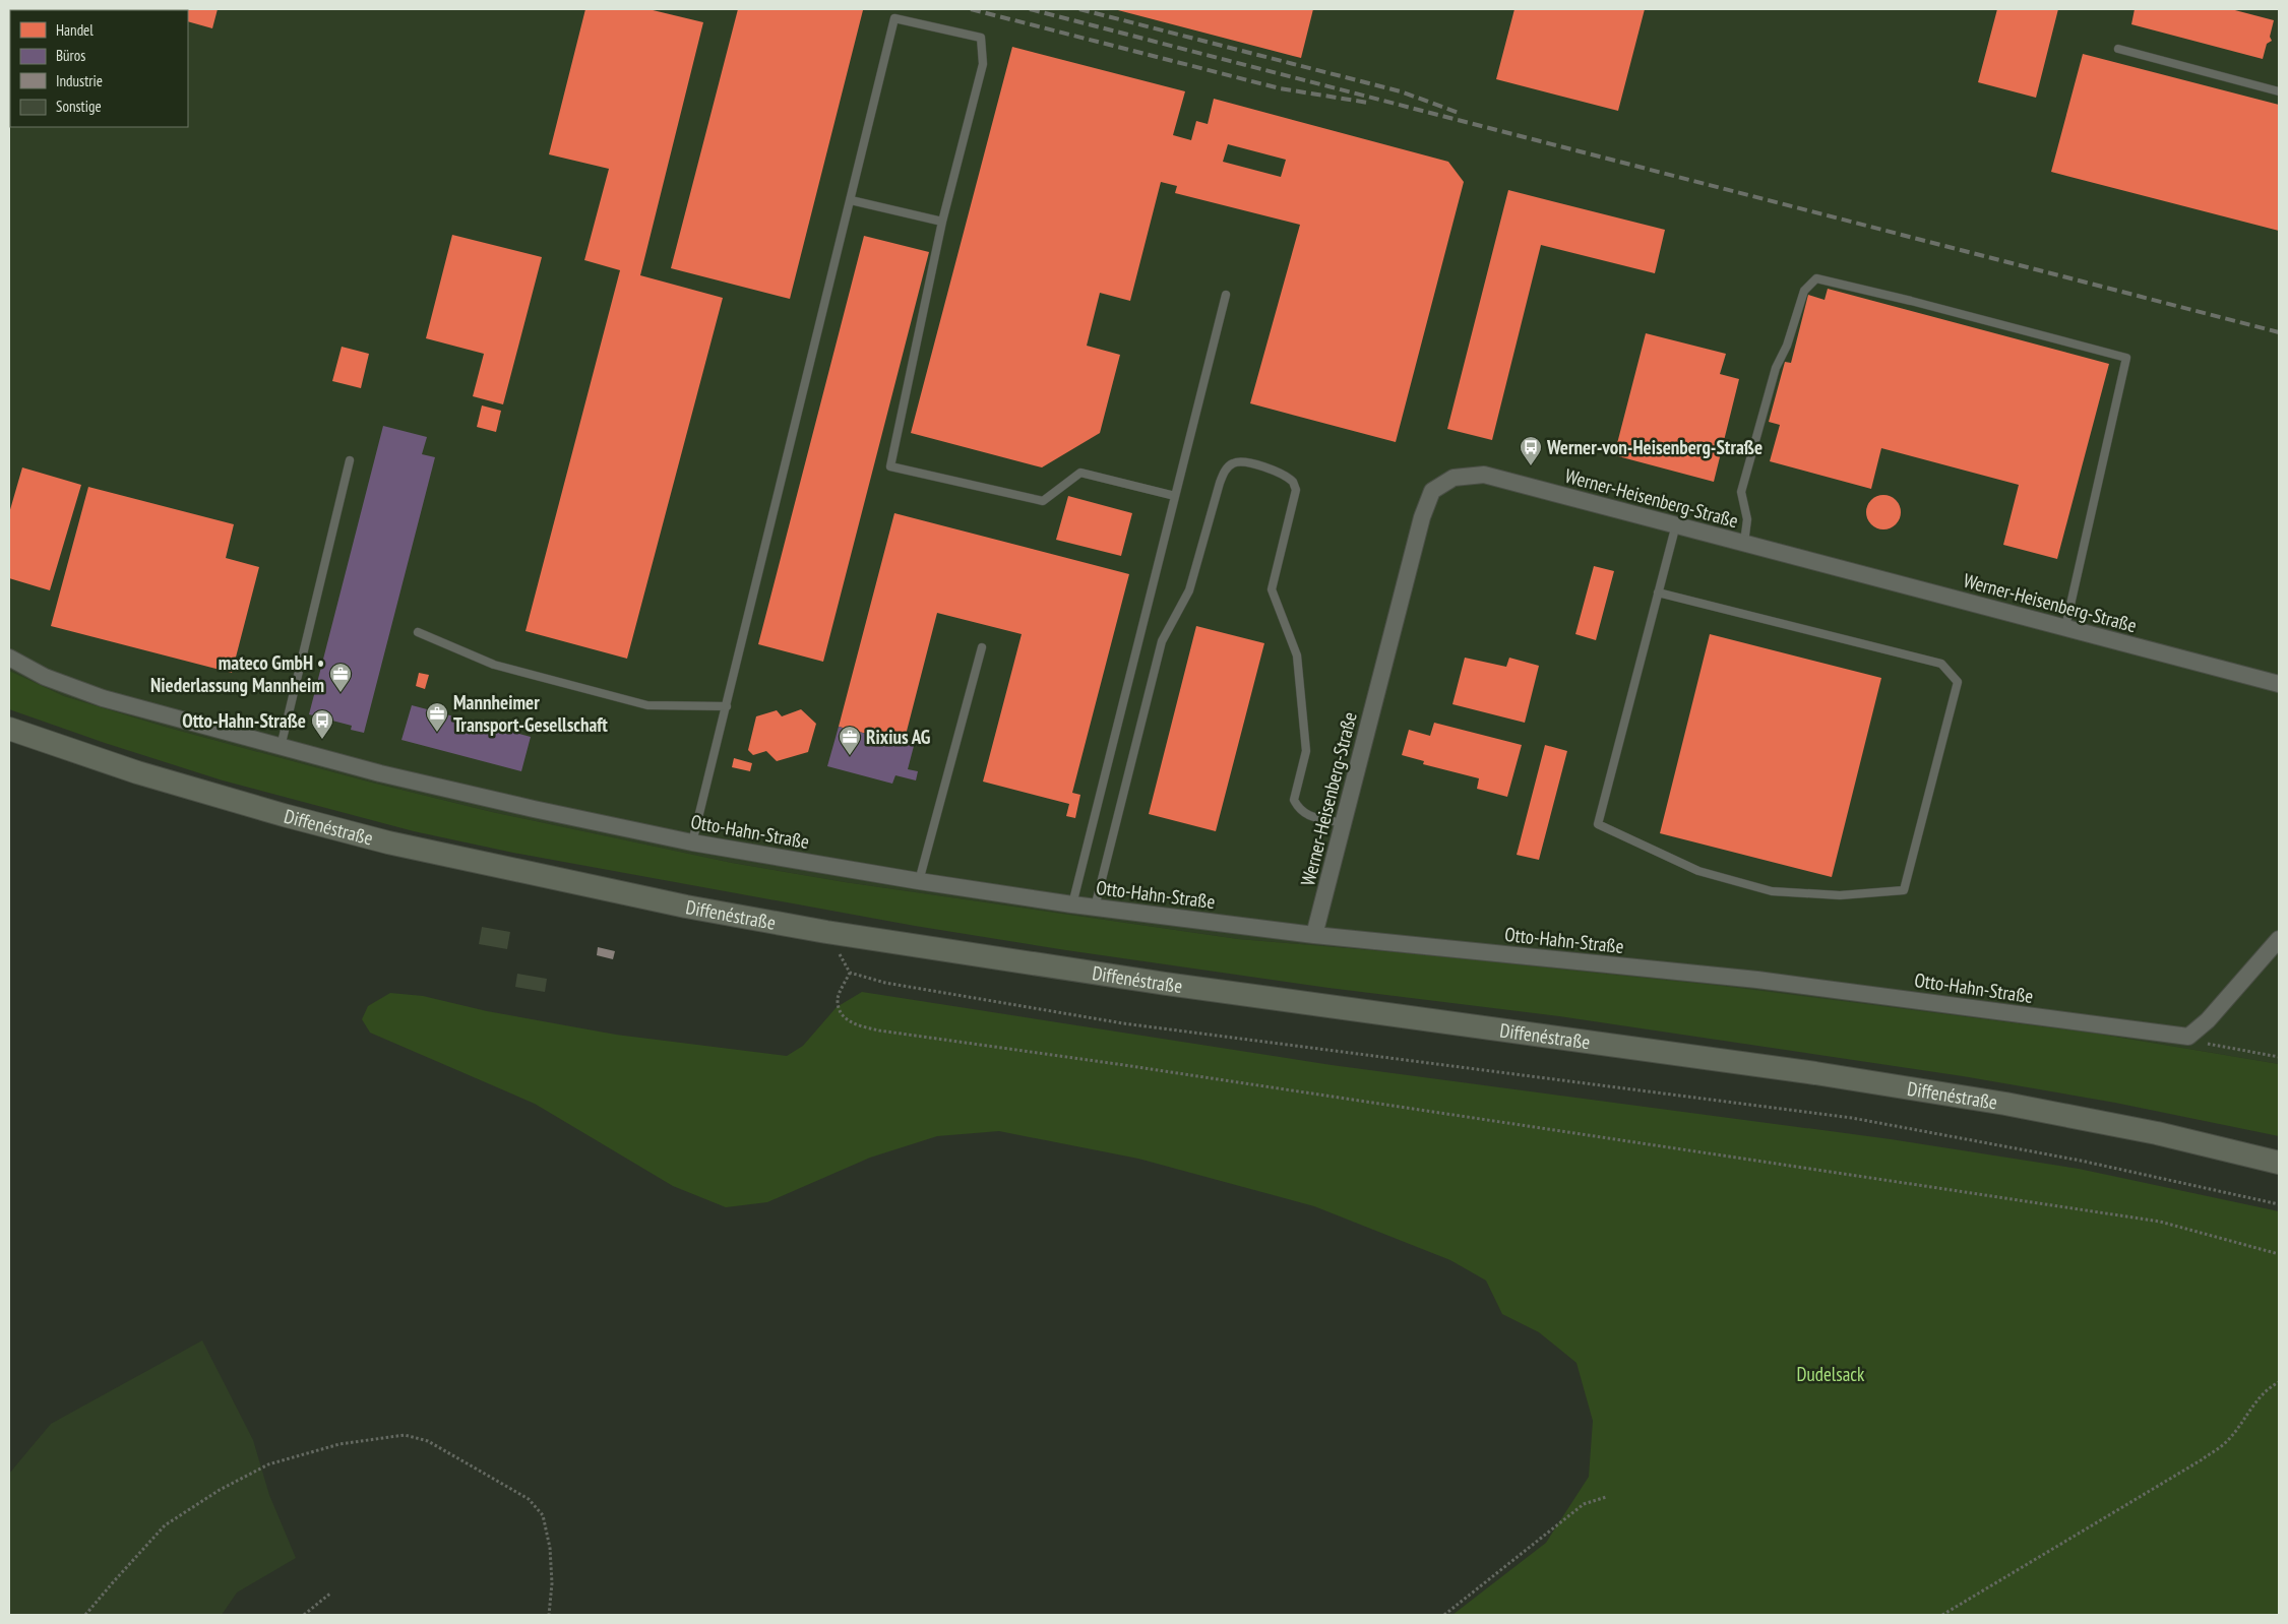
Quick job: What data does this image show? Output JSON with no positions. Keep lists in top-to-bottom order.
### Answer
{
  "streets": {
    "main road": ["Diffenéstraße"],
    "street": ["Werner-Heisenberg-Straße", "Otto-Hahn-Straße"]
  },
  "crossings": [
    ["Werner-Heisenberg-Straße", "Otto-Hahn-Straße"]
  ],
  "parks": ["Dudelsack"],
  "places": {
    "bus stop": ["Werner-von-Heisenberg-Straße", "Otto-Hahn-Straße"],
    "office": ["mateco GmbH • Niederlassung Mannheim", "Mannheimer Transport-Gesellschaft", "Rixius AG"]
  },
  "legend": [
    "Handel",
    "Büros",
    "Industrie",
    "Sonstige"
  ]
}
